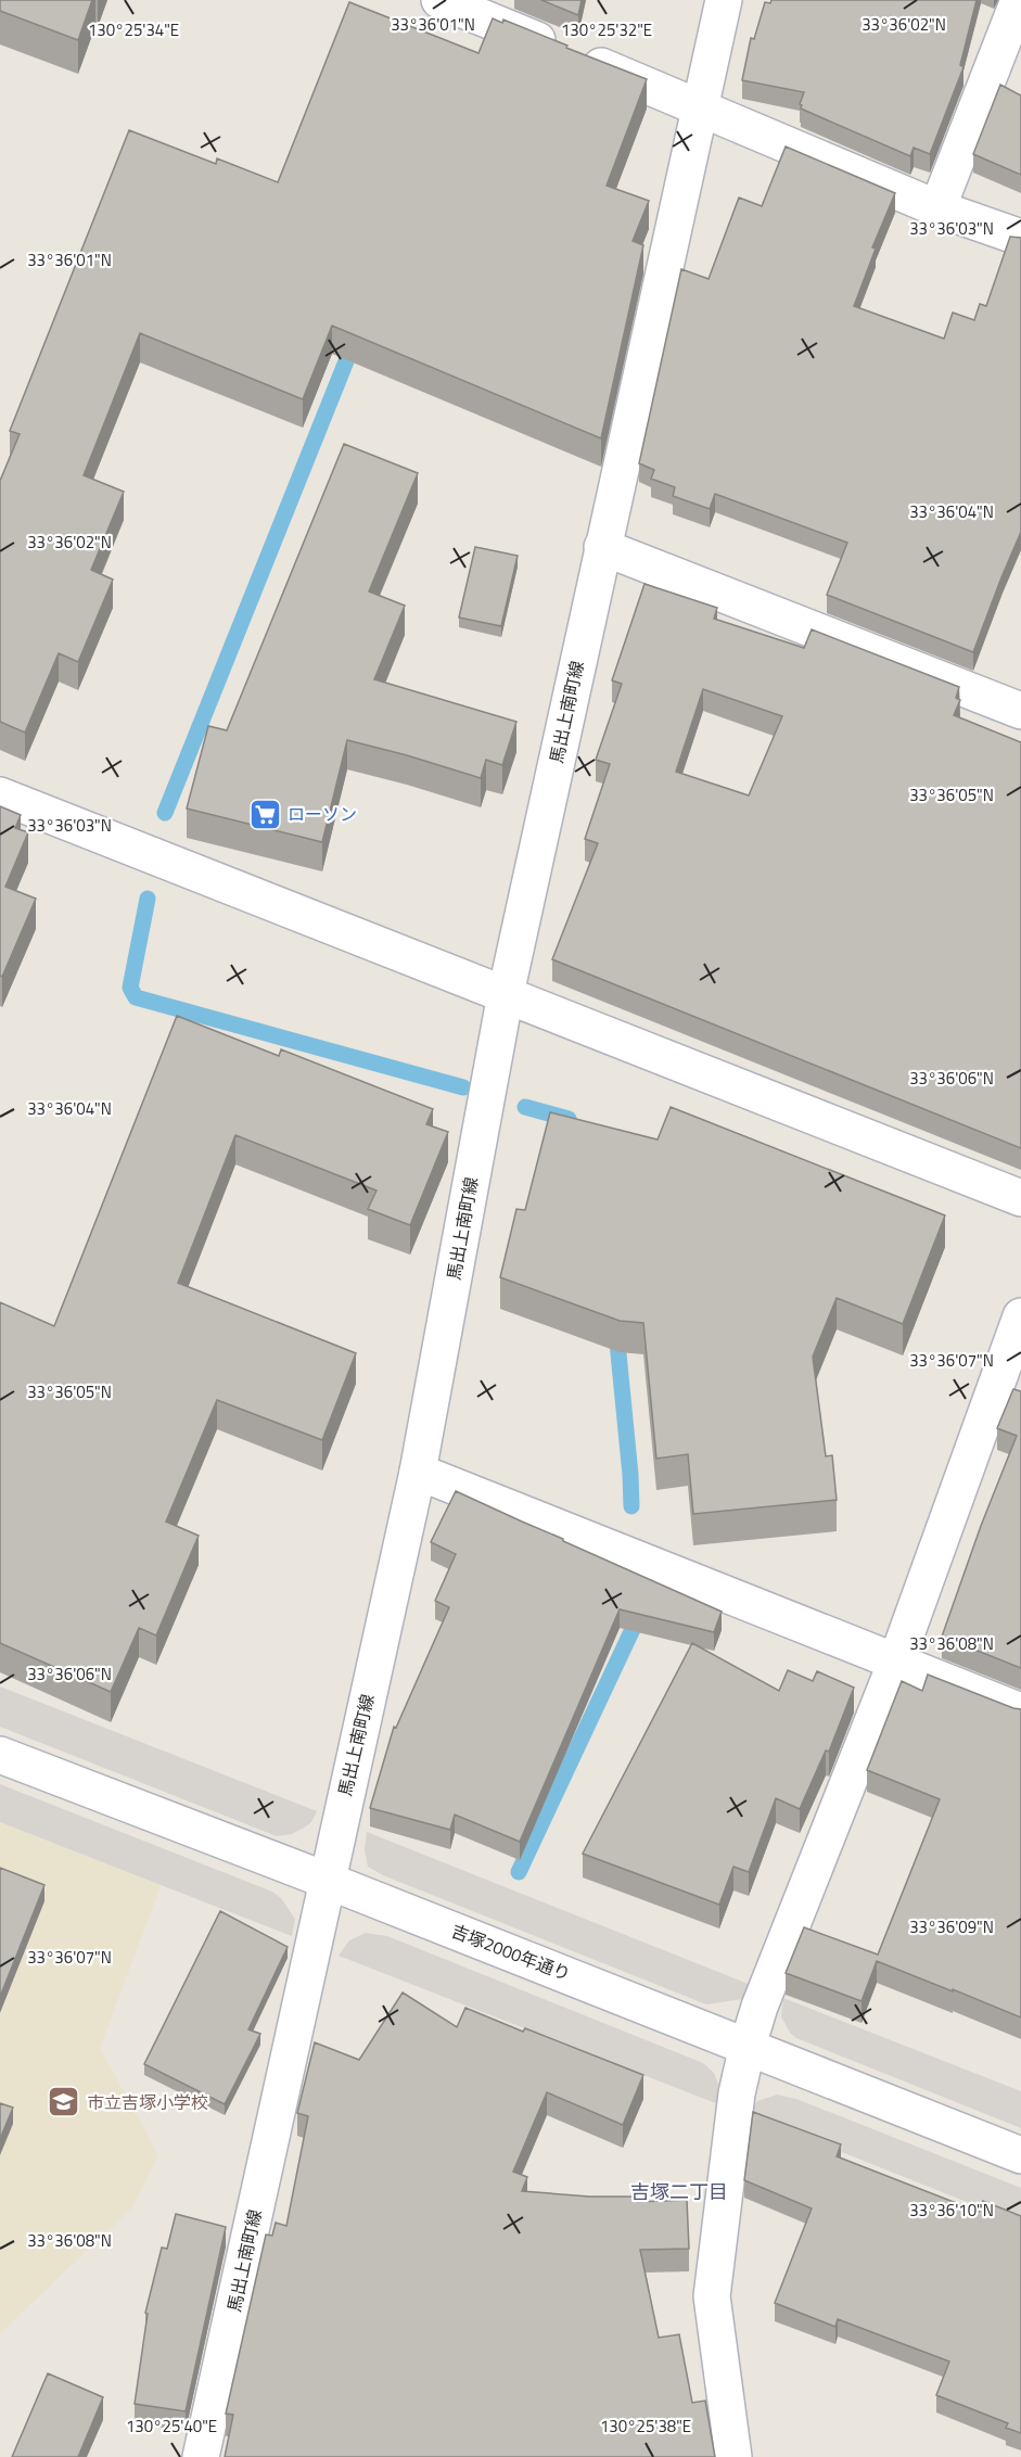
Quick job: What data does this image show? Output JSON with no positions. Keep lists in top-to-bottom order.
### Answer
{
  "streets": {
    "street": ["馬出上南町線", "吉塚2000年通り"]
  },
  "crossings": [
    ["馬出上南町線", "吉塚2000年通り"]
  ],
  "districts": ["吉塚二丁目"],
  "places": {
    "supermarket": ["ローソン"],
    "school or university": ["市立吉塚小学校"]
  },
  "coordinates": [
    "33°36'01\"N",
    "33°36'02\"N",
    "130°25'34\"E",
    "130°25'32\"E",
    "33°36'03\"N",
    "33°36'04\"N",
    "33°36'05\"N",
    "33°36'06\"N",
    "33°36'07\"N",
    "33°36'08\"N",
    "33°36'09\"N",
    "33°36'10\"N",
    "130°25'40\"E",
    "130°25'38\"E"
  ]
}
